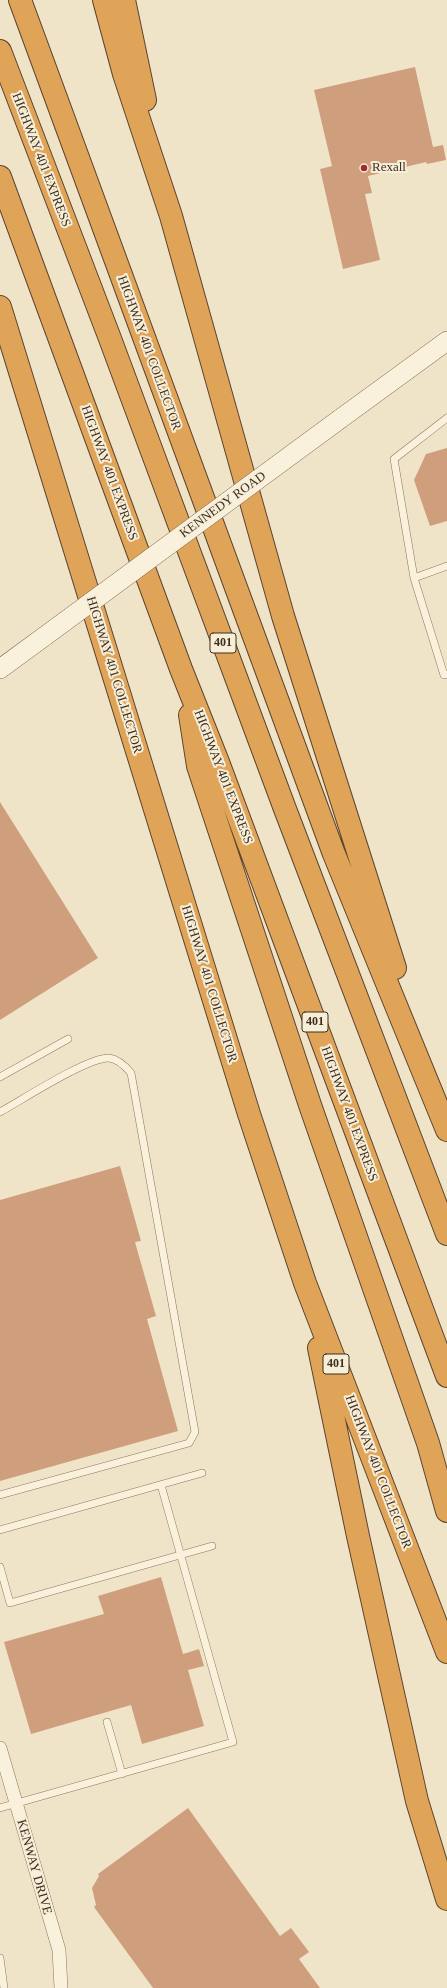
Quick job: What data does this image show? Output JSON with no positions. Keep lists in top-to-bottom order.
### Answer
{
  "streets": {
    "highway": ["HIGHWAY 401 EXPRESS", "HIGHWAY 401 COLLECTOR", "401"],
    "main road": ["KENNEDY ROAD"],
    "street": ["KENWAY DRIVE"]
  },
  "places": ["Rexall"]
}
